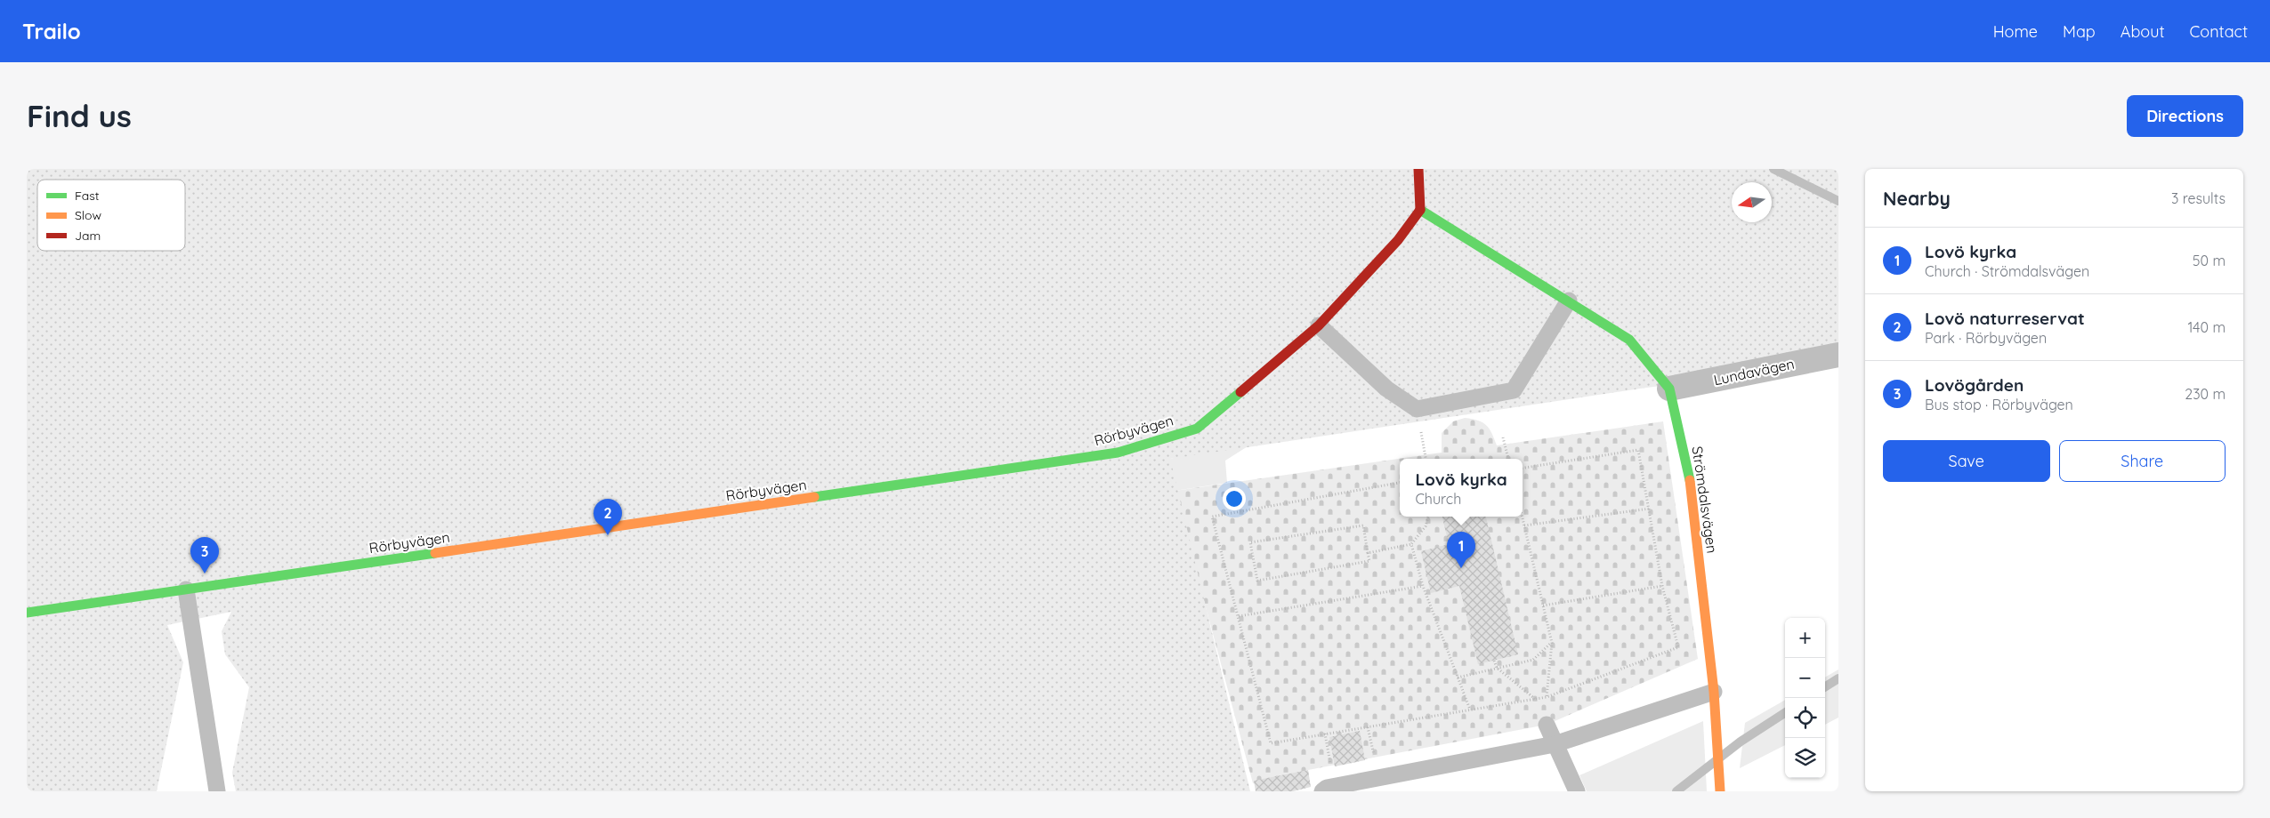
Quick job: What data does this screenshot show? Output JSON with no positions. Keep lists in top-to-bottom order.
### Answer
{
  "streets": {
    "street": ["Lundavägen", "Rörbyvägen", "Strömdalsvägen"]
  },
  "crossings": [
    ["Lundavägen", "Strömdalsvägen"],
    ["Rörbyvägen", "Strömdalsvägen"]
  ],
  "legend": ["Fast", "Slow", "Jam"],
  "north": "left",
  "page": {
    "header": "Trailo",
    "nav": [
      "Home",
      "Map",
      "About",
      "Contact"
    ],
    "buttons": [
      "Directions",
      ["Save", "Share"]
    ],
    "title": "Find us",
    "heading": ["Nearby", "3 results"],
    "list": [
      {
        "mark": "1",
        "name": "Lovö kyrka",
        "note": "Church · Strömdalsvägen",
        "value": "50 m"
      },
      {
        "mark": "2",
        "name": "Lovö naturreservat",
        "note": "Park · Rörbyvägen",
        "value": "140 m"
      },
      {
        "mark": "3",
        "name": "Lovögården",
        "note": "Bus stop · Rörbyvägen",
        "value": "230 m"
      }
    ],
    "popup": ["Lovö kyrka", "Church"],
    "pins": ["2", "1", "3"],
    "map_buttons": ["+", "−"]
  }
}
